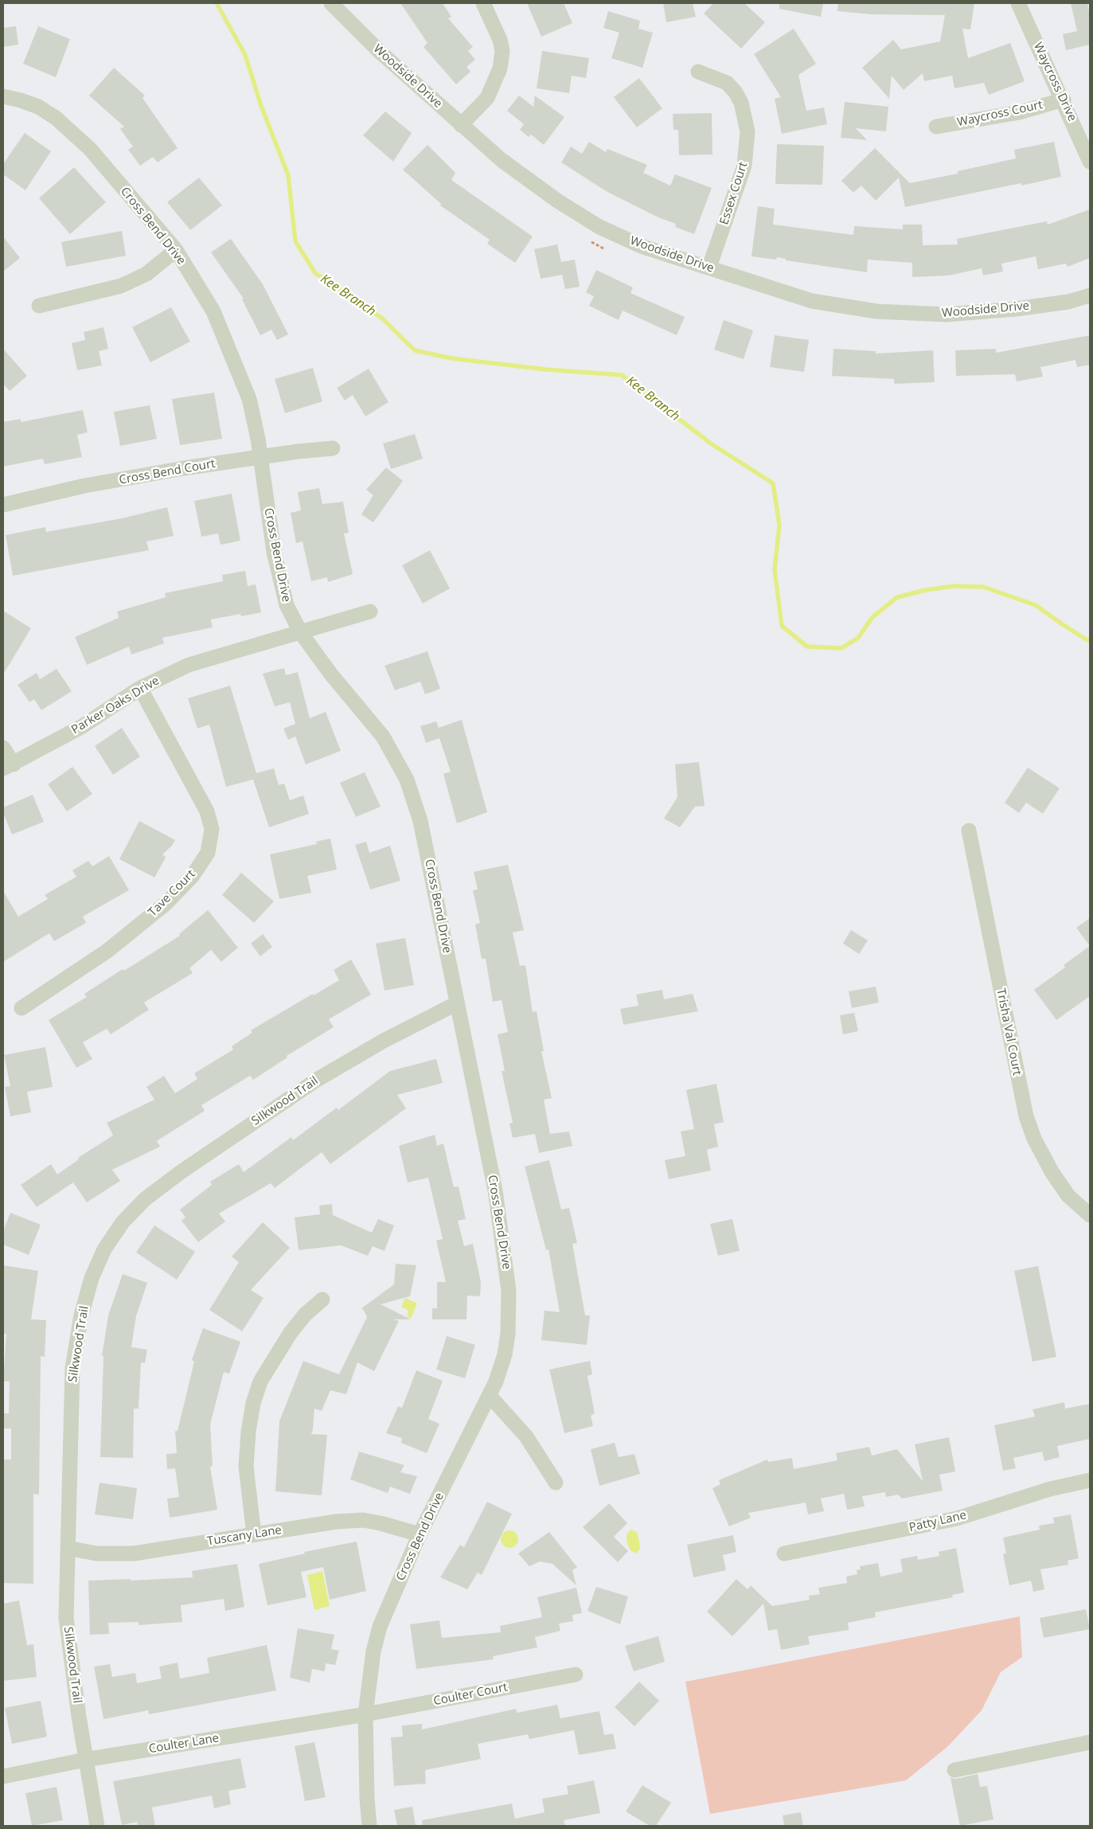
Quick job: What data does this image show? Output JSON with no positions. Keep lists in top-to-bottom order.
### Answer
{
  "streets": {
    "street": [
      "Woodside Drive",
      "Waycross Drive",
      "Waycross Court",
      "Essex Court",
      "Cross Bend Drive",
      "Cross Bend Court",
      "Parker Oaks Drive",
      "Tave Court",
      "Trisha Val Court",
      "Silkwood Trail",
      "Patty Lane",
      "Tuscany Lane",
      "Coulter Court",
      "Coulter Lane"
    ]
  },
  "crossings": [
    ["Woodside Drive", "Essex Court"],
    ["Waycross Drive", "Waycross Court"],
    ["Cross Bend Drive", "Cross Bend Court"],
    ["Cross Bend Drive", "Parker Oaks Drive"],
    ["Cross Bend Drive", "Silkwood Trail"],
    ["Cross Bend Drive", "Tuscany Lane"],
    ["Cross Bend Drive", "Coulter Court"],
    ["Cross Bend Drive", "Coulter Lane"],
    ["Parker Oaks Drive", "Tave Court"],
    ["Silkwood Trail", "Tuscany Lane"],
    ["Silkwood Trail", "Coulter Lane"],
    ["Coulter Court", "Coulter Lane"]
  ],
  "water": ["Kee Branch"]
}
